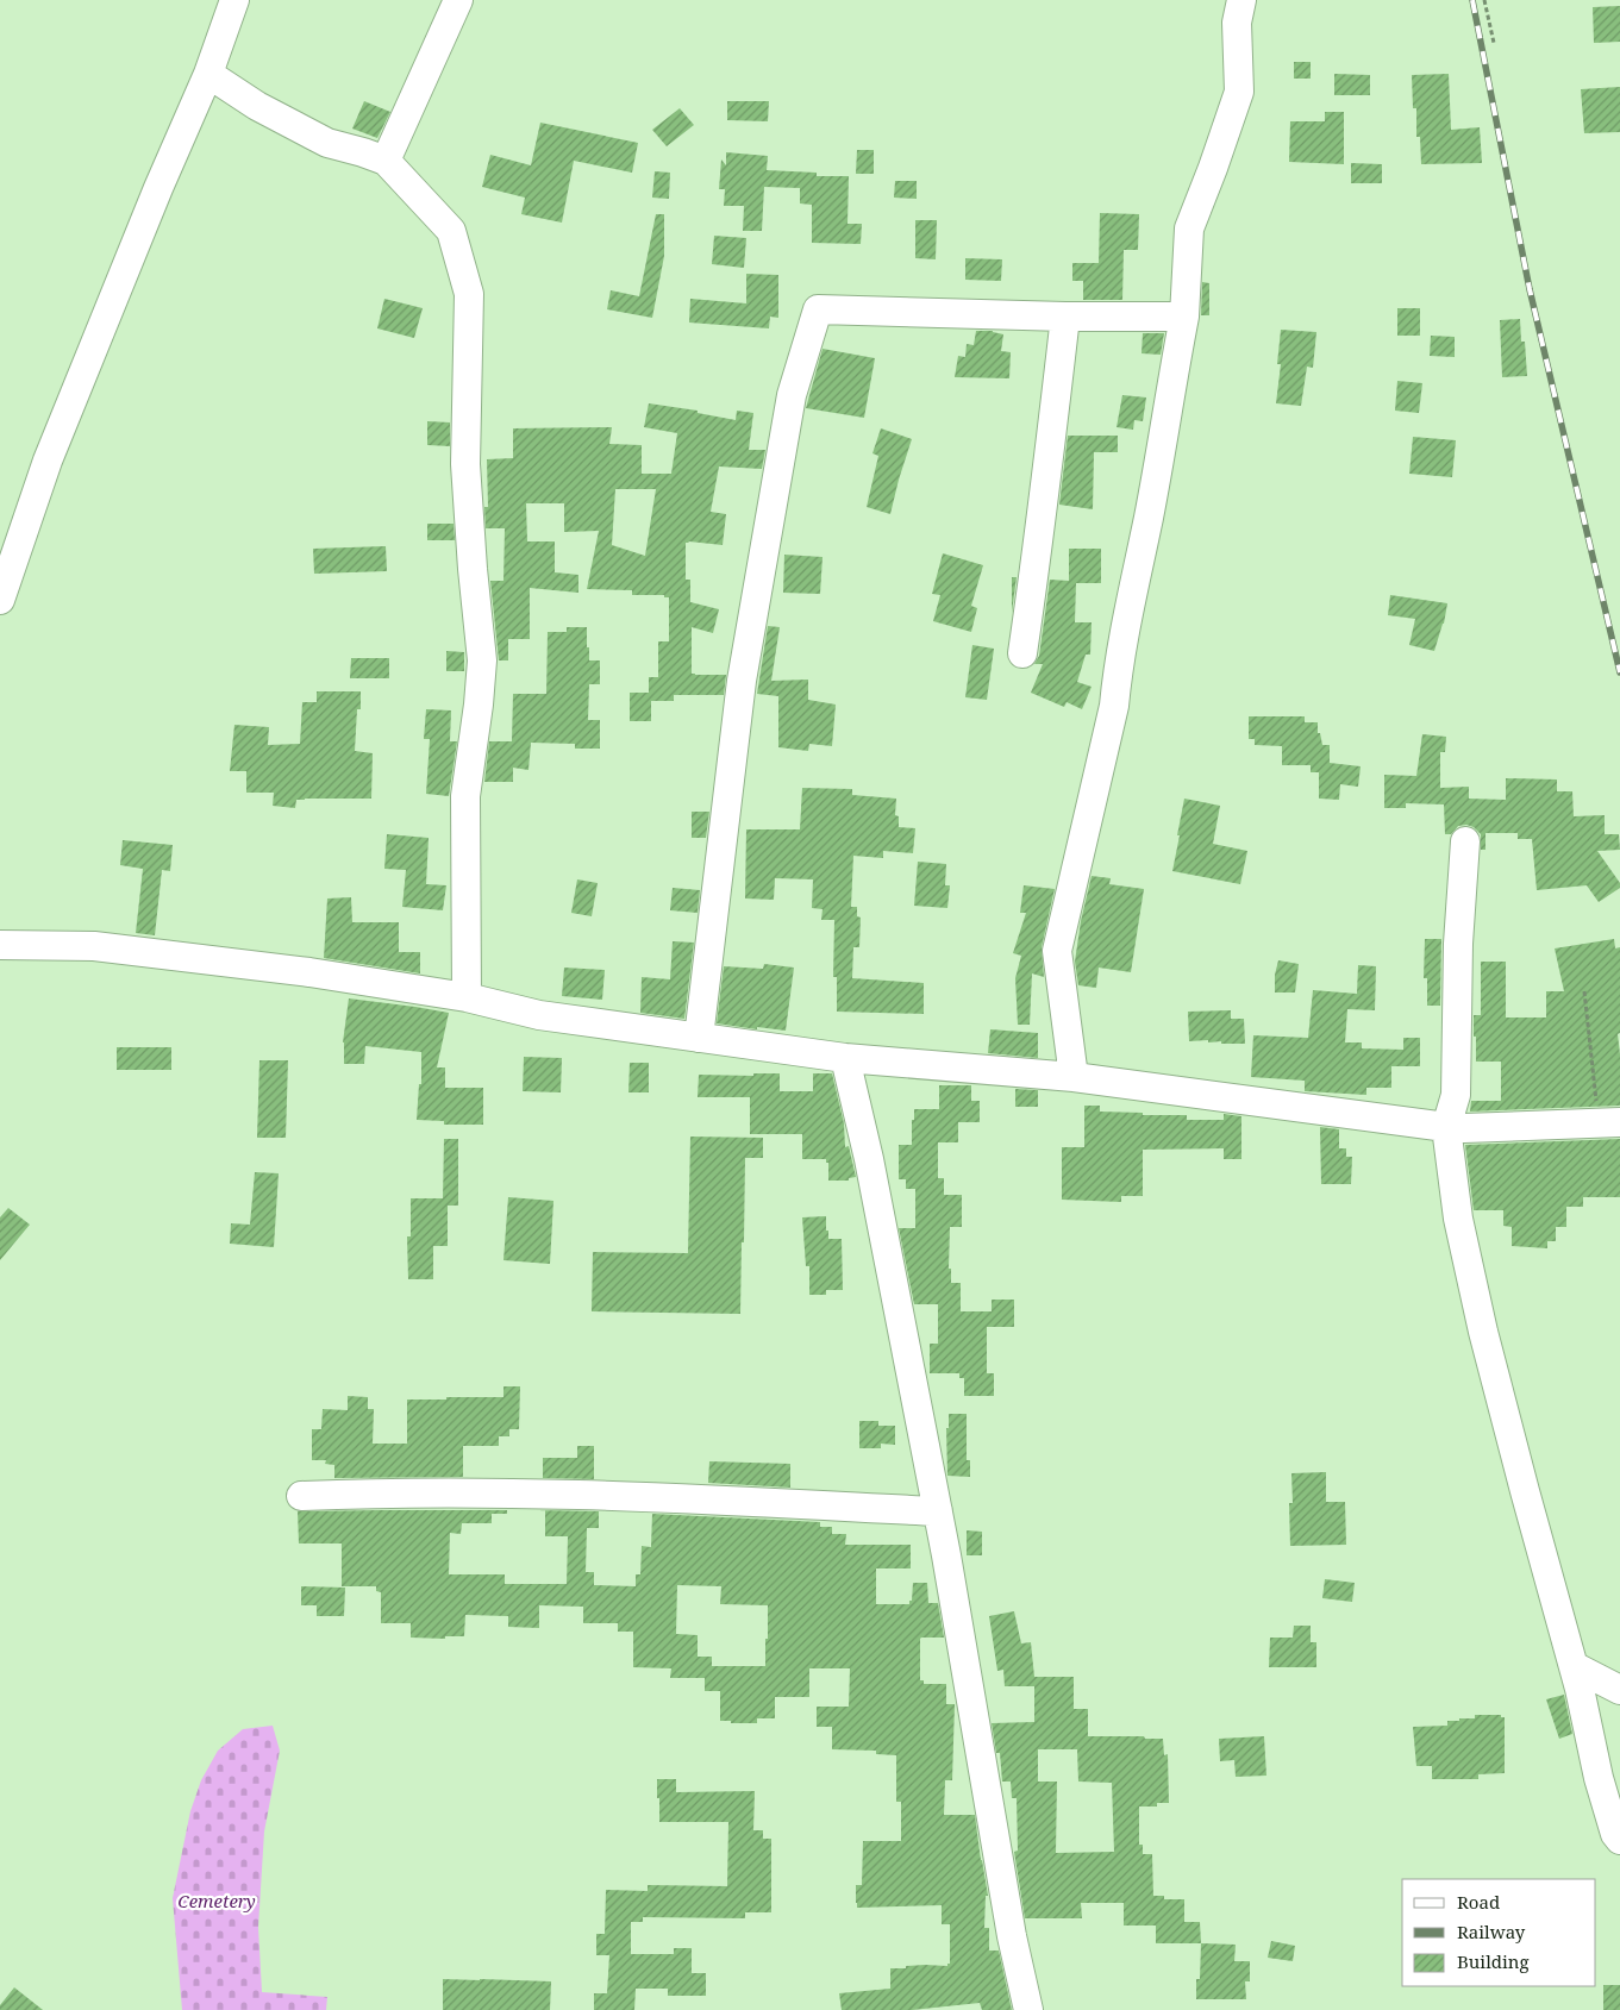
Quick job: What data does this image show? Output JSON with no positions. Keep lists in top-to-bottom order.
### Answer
{
  "parks": ["Cemetery"],
  "legend": ["Road", "Railway", "Building"]
}
